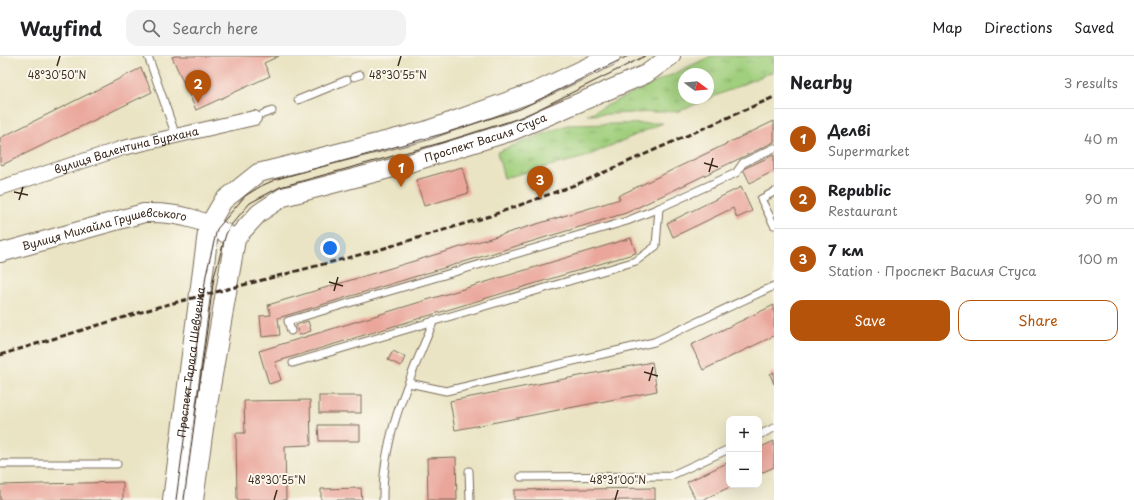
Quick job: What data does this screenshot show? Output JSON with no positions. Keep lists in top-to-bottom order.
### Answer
{
  "streets": {
    "main road": ["Проспект Тараса Шевченка"],
    "street": ["Проспект Василя Стуса", "вулиця Валентина Бурхана", "Вулиця Михайла Грушевського"]
  },
  "crossings": [
    ["Проспект Василя Стуса", "Проспект Тараса Шевченка"],
    ["Вулиця Михайла Грушевського", "Проспект Тараса Шевченка"]
  ],
  "north": "right",
  "page": {
    "header": "Wayfind",
    "search": "Search here",
    "nav": ["Map", "Directions", "Saved"],
    "heading": ["Nearby", "3 results"],
    "pins": ["2", "1", "3"],
    "list": [
      {
        "mark": "1",
        "name": "Делві",
        "note": "Supermarket",
        "value": "40 m"
      },
      {
        "mark": "2",
        "name": "Republic",
        "note": "Restaurant",
        "value": "90 m"
      },
      {
        "mark": "3",
        "name": "7 км",
        "note": "Station · Проспект Василя Стуса",
        "value": "100 m"
      }
    ],
    "buttons": ["Save", "Share"],
    "map_buttons": ["+", "−"]
  },
  "coordinates": ["48°30'50\"N", "48°30'55\"N", "48°31'00\"N"]
}
